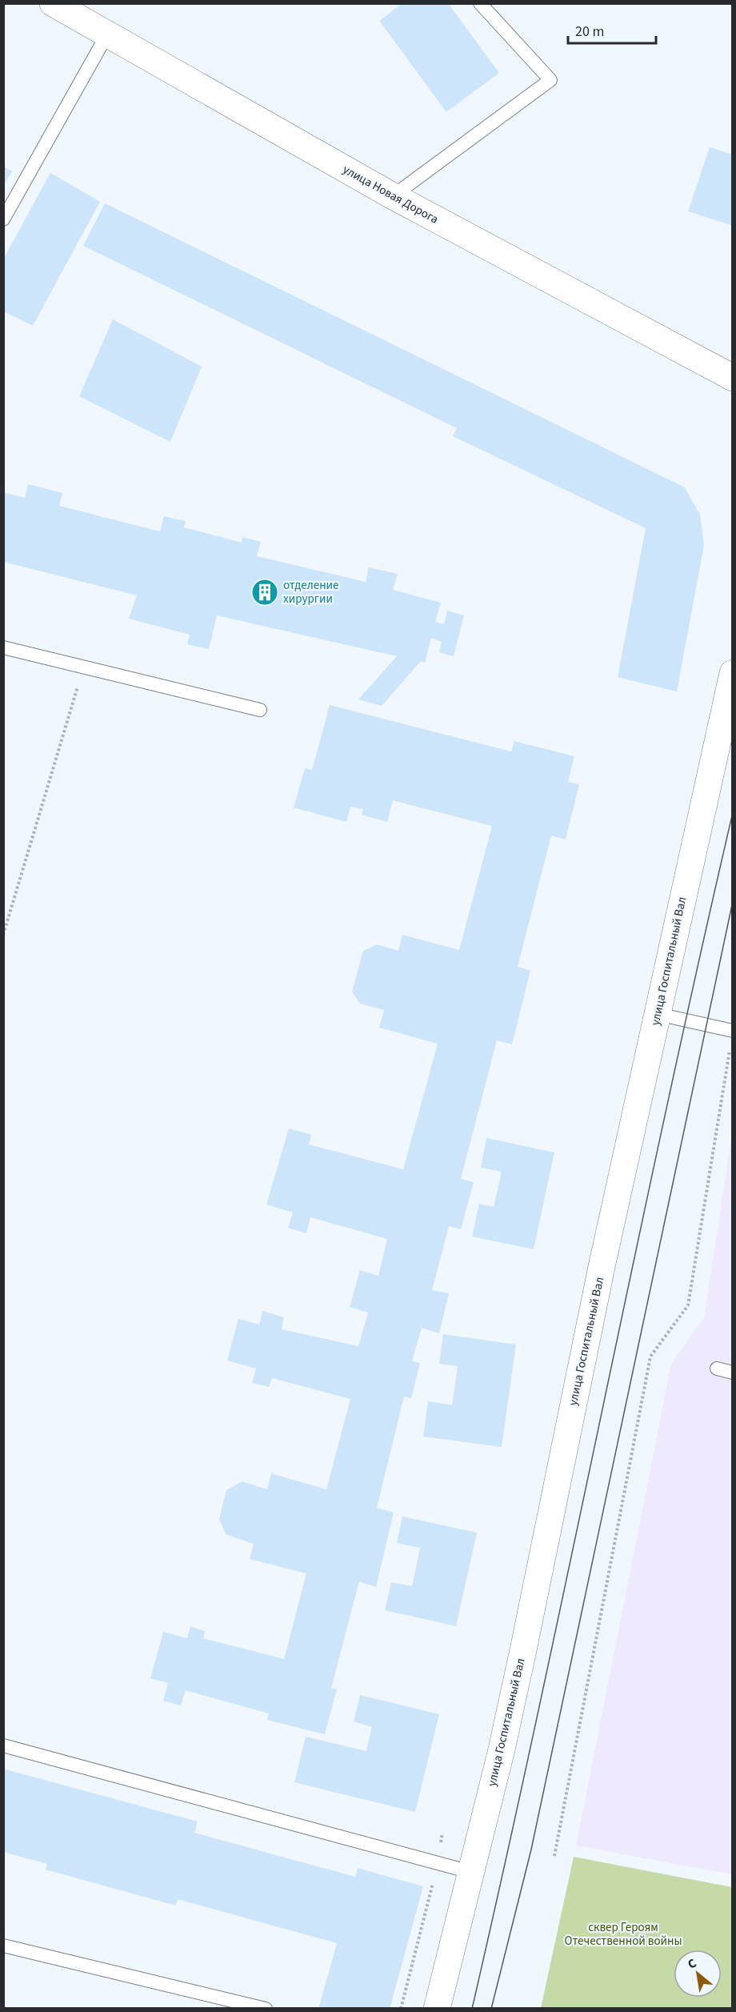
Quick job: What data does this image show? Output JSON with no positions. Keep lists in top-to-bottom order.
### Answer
{
  "streets": {
    "main road": ["улица Новая Дорога", "улица Госпитальный Вал"]
  },
  "parks": ["сквер Героям Отечественной войны"],
  "places": {
    "building": ["отделение хирургии"]
  },
  "scale_bar": "20 m",
  "north": "top left"
}
